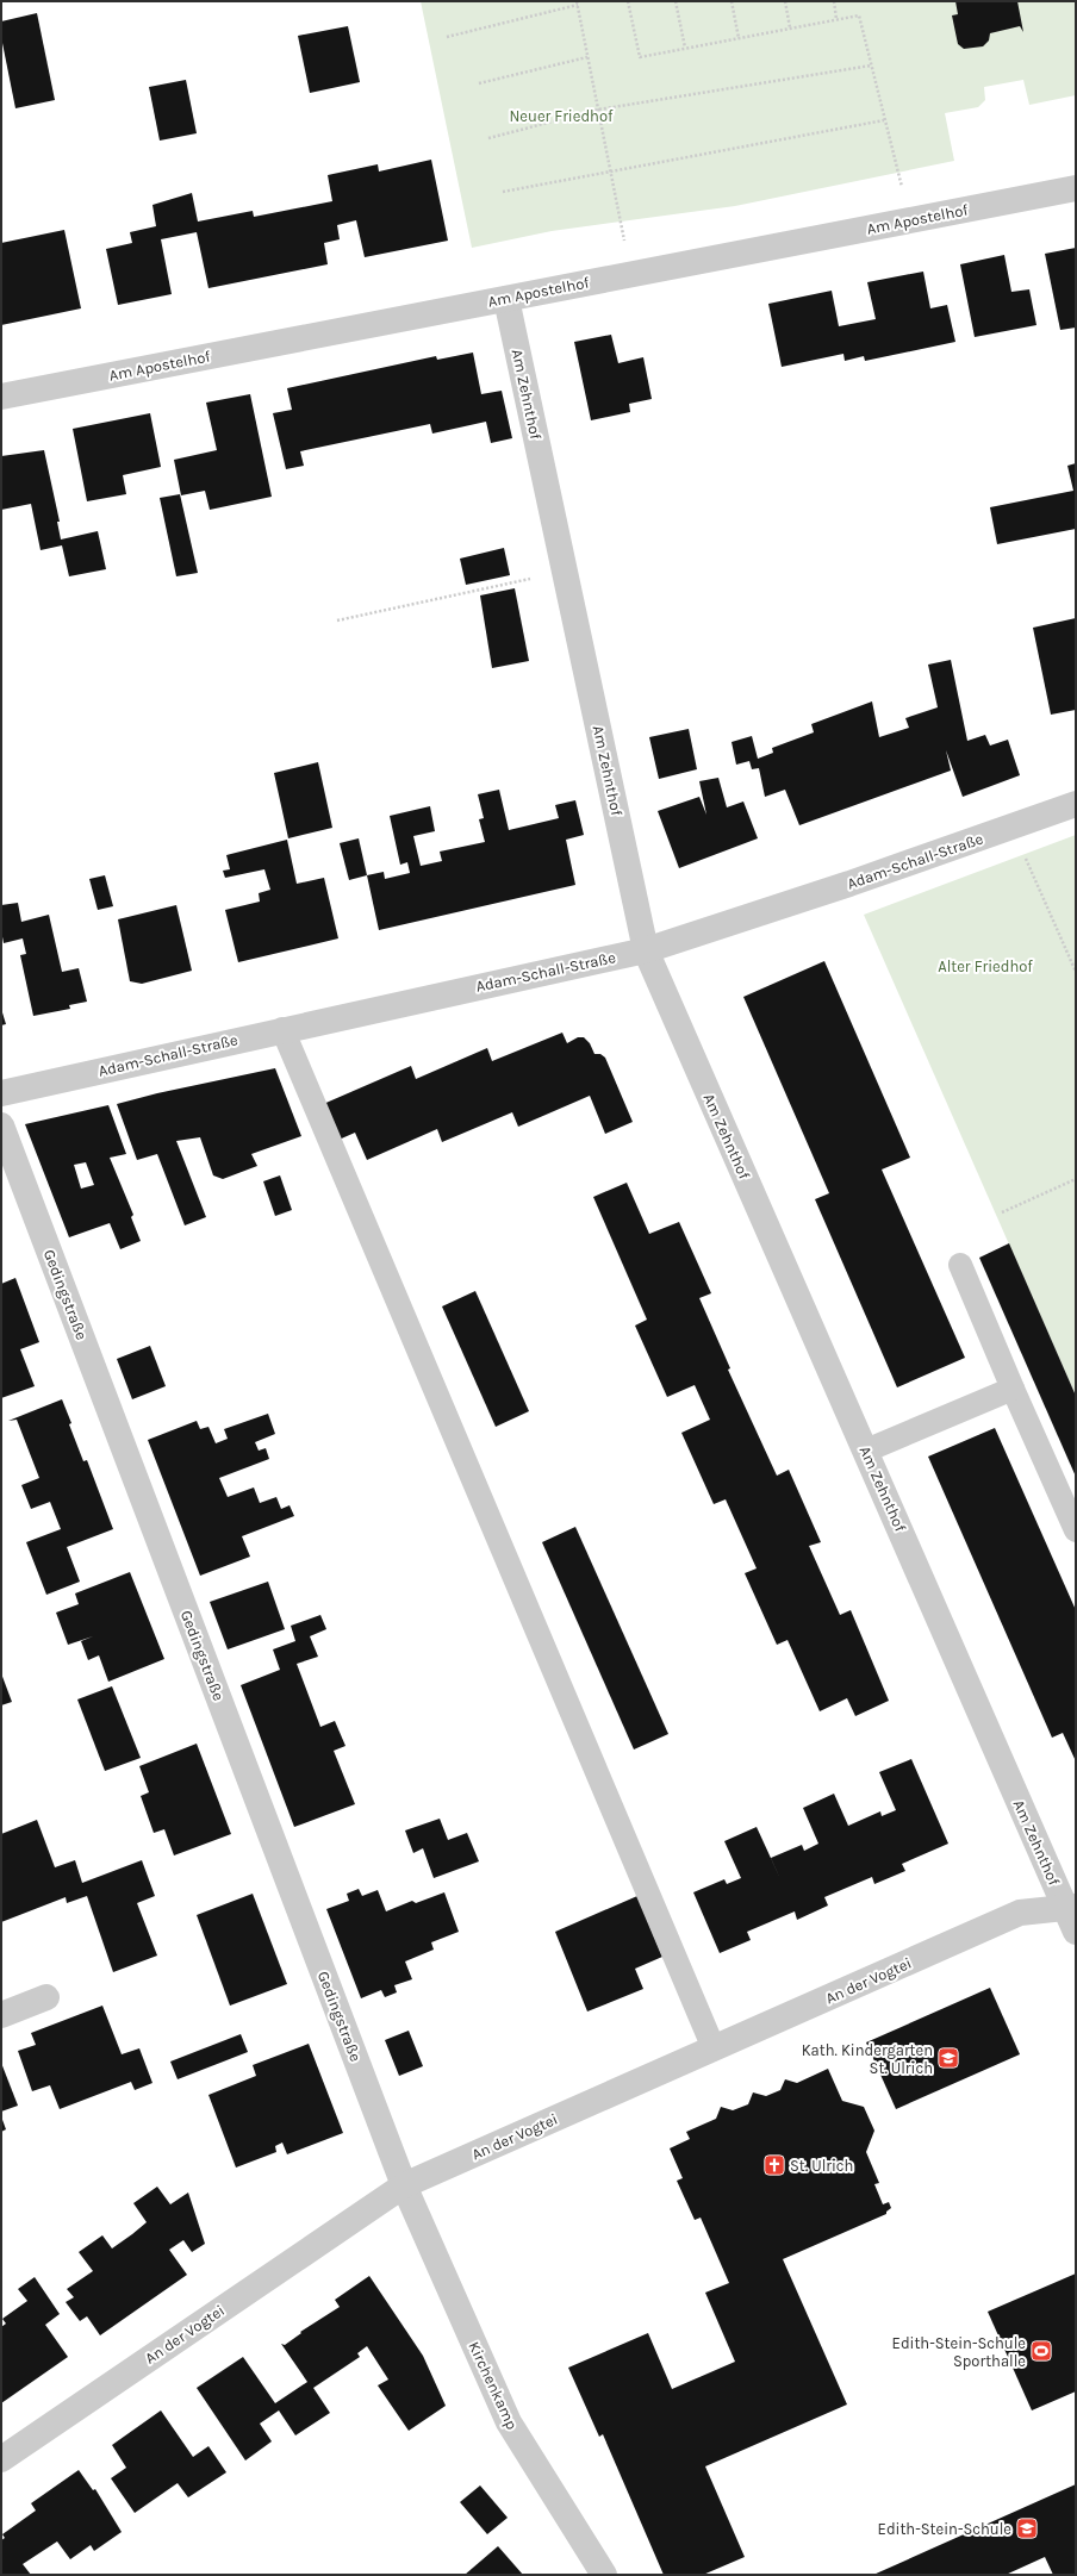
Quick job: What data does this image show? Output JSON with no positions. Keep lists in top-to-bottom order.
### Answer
{
  "streets": {
    "street": [
      "Am Apostelhof",
      "Am Zehnthof",
      "Adam-Schall-Straße",
      "Gedingstraße",
      "An der Vogtei",
      "Kirchenkamp"
    ]
  },
  "crossings": [
    ["Am Apostelhof", "Am Zehnthof"],
    ["Am Zehnthof", "Adam-Schall-Straße"],
    ["Am Zehnthof", "An der Vogtei"],
    ["Gedingstraße", "An der Vogtei"],
    ["Gedingstraße", "Kirchenkamp"],
    ["An der Vogtei", "Kirchenkamp"]
  ],
  "parks": ["Neuer Friedhof", "Alter Friedhof"],
  "places": {
    "school or university": ["Kath. Kindergarten St. Ulrich", "Edith-Stein-Schule"],
    "church": ["St. Ulrich"],
    "sports": ["Edith-Stein-Schule Sporthalle"]
  }
}
